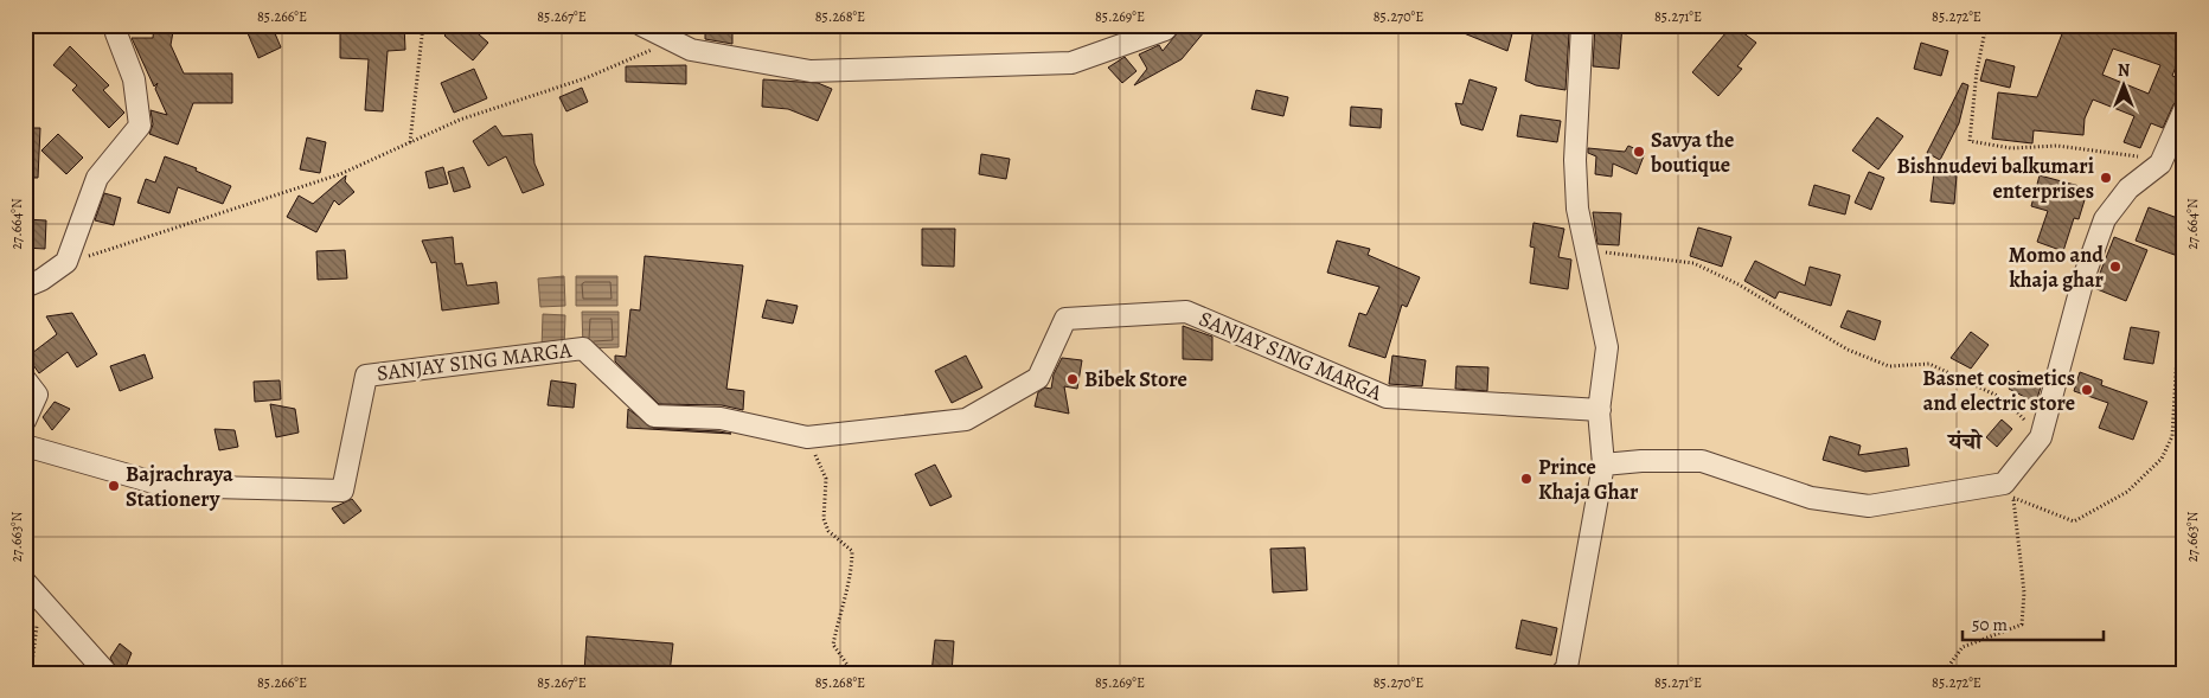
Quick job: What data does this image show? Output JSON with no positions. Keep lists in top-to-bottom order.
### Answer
{
  "streets": {
    "street": ["SANJAY SING MARGA"]
  },
  "districts": ["यंचो"],
  "places": [
    "Savya the boutique",
    "Bishnudevi balkumari enterprises",
    "Momo and khaja ghar",
    "Bibek Store",
    "Basnet cosmetics and electric store",
    "Prince Khaja Ghar",
    "Bajrachraya Stationery"
  ],
  "scale_bar": "50 m",
  "north": "top",
  "coordinates": [
    "85.266°E",
    "85.267°E",
    "85.268°E",
    "85.269°E",
    "85.270°E",
    "85.271°E",
    "85.272°E",
    "27.664°N",
    "27.663°N"
  ]
}
